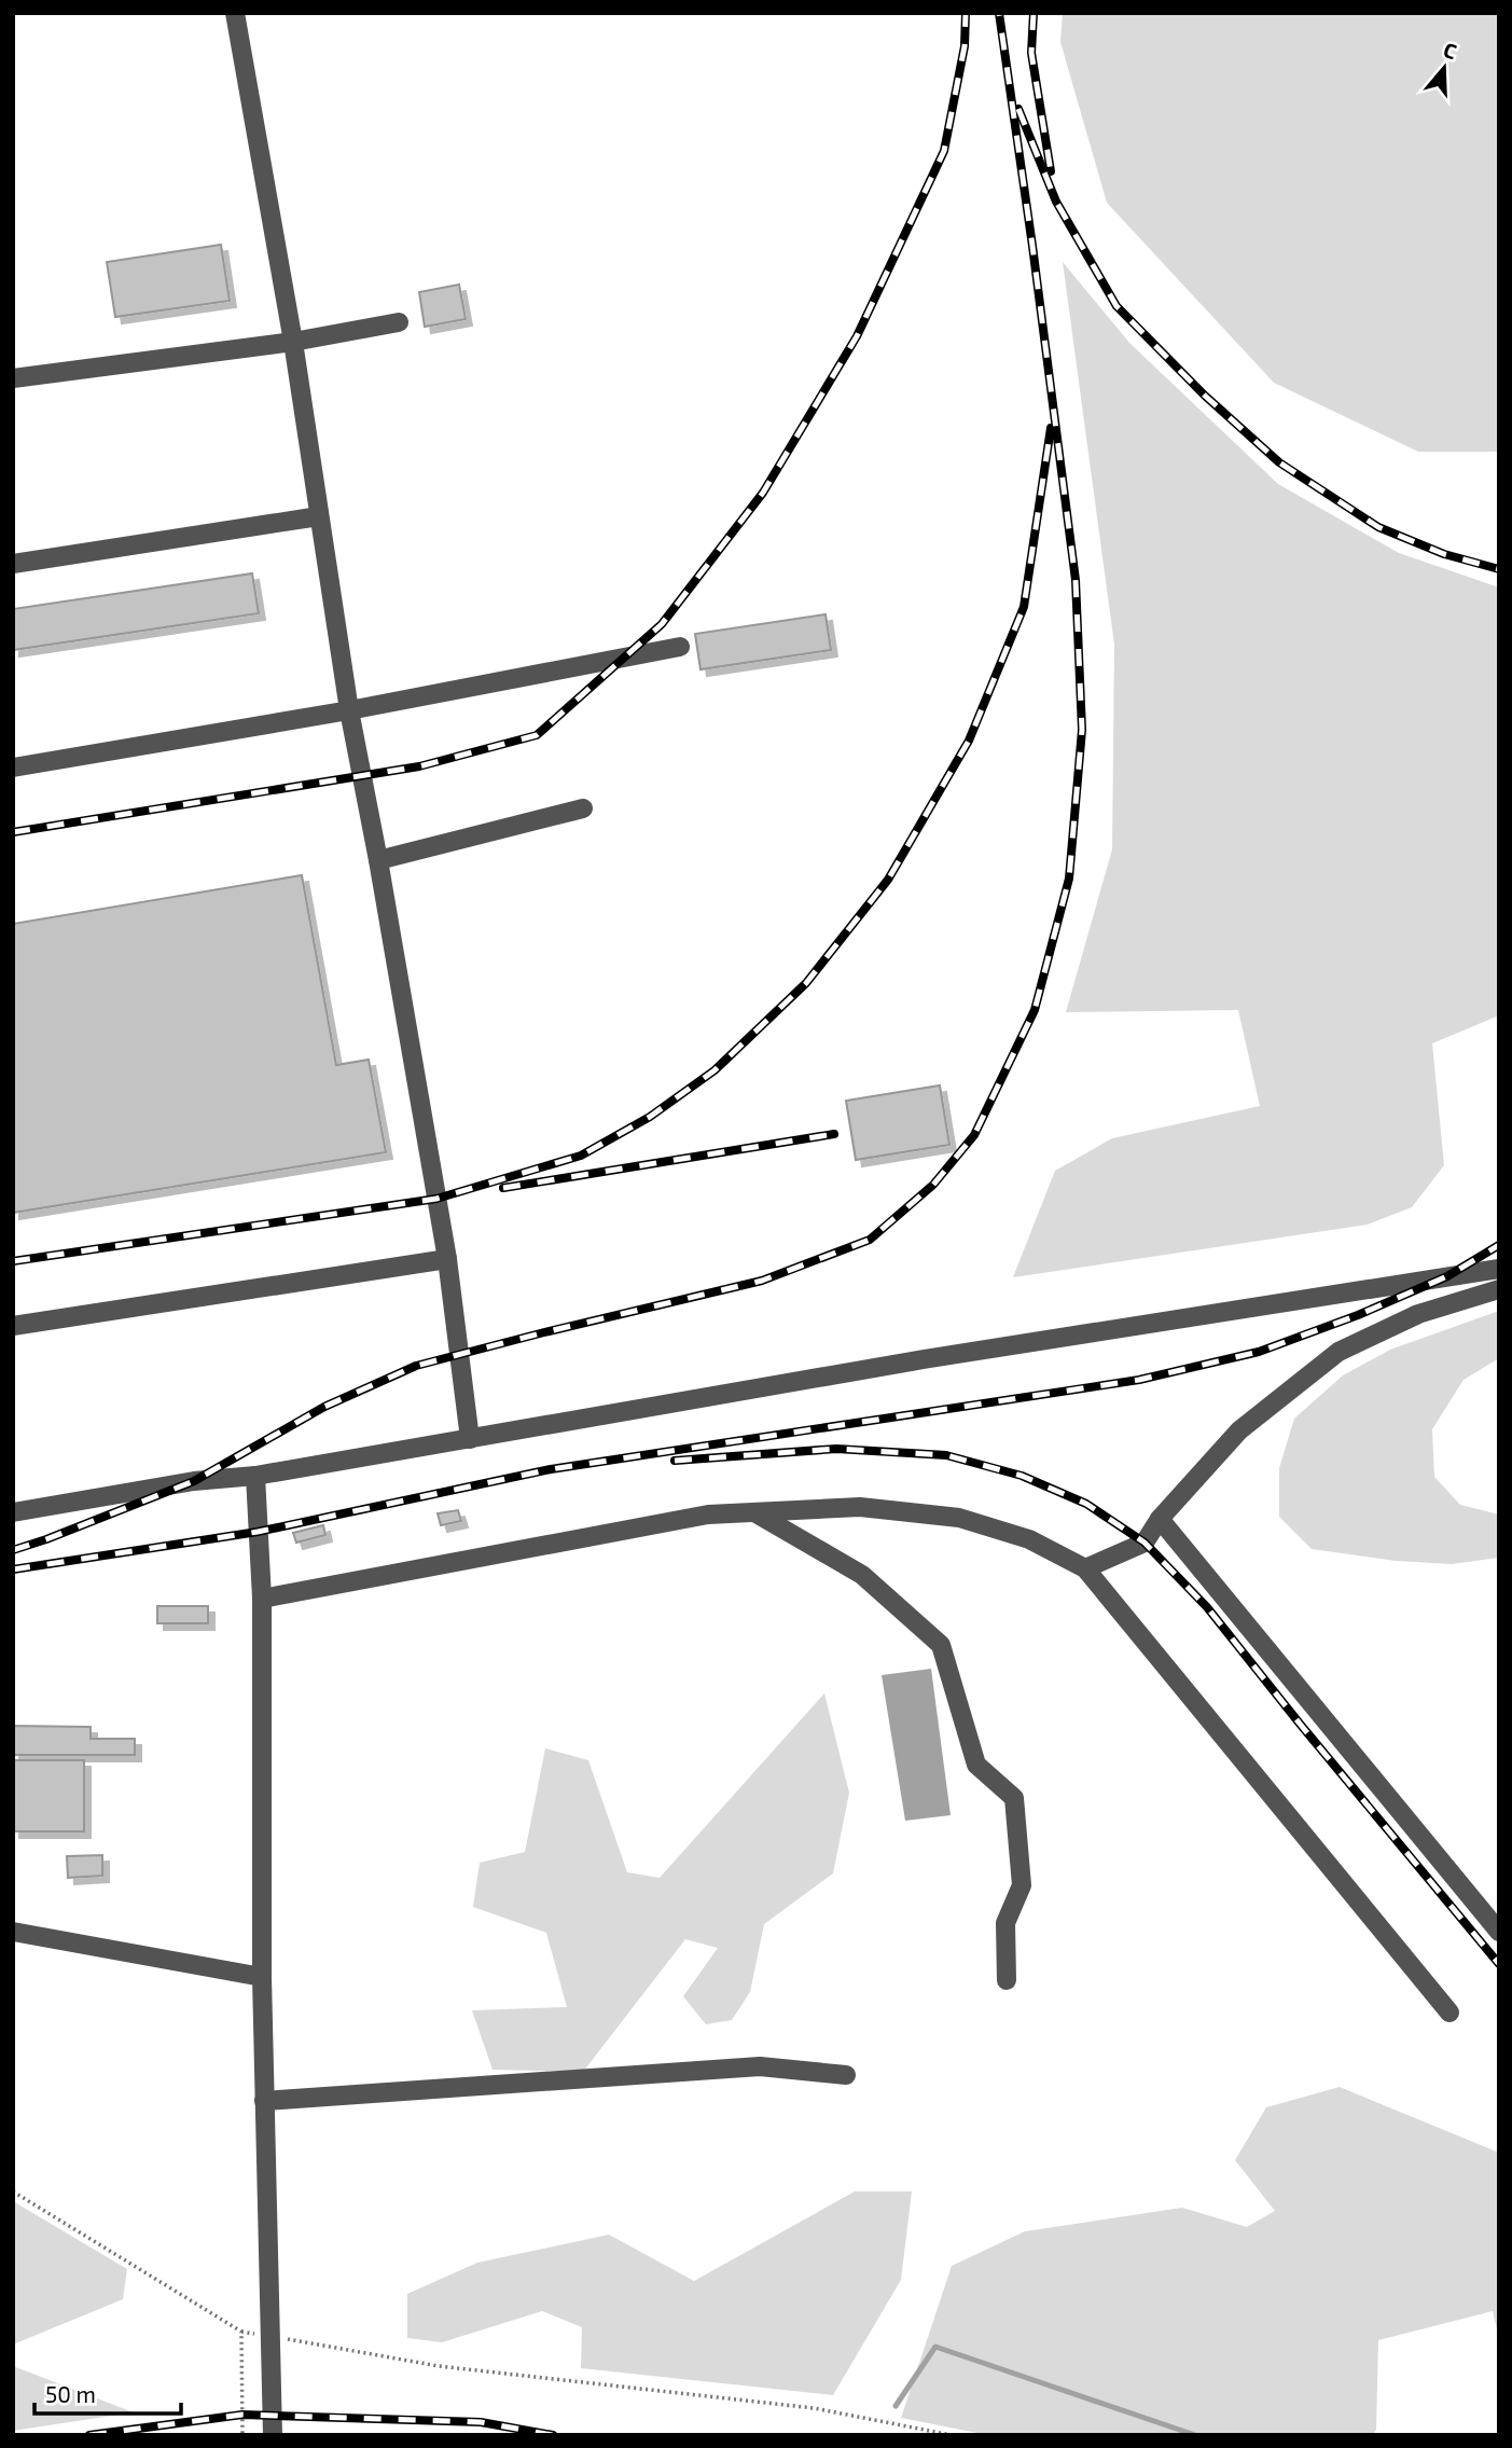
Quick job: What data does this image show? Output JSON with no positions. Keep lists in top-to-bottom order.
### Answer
{
  "scale_bar": "50 m",
  "north": "top"
}
